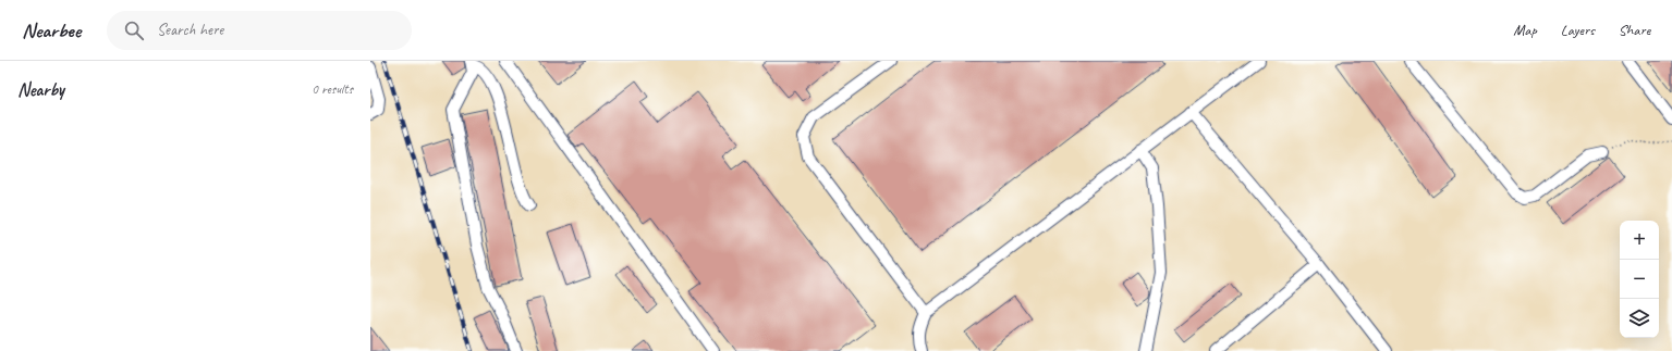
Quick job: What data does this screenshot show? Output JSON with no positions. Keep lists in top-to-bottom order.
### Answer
{
  "page": {
    "header": "Nearbee",
    "search": "Search here",
    "nav": ["Map", "Layers", "Share"],
    "heading": ["Nearby", "0 results"],
    "map_buttons": ["+", "−"]
  }
}
